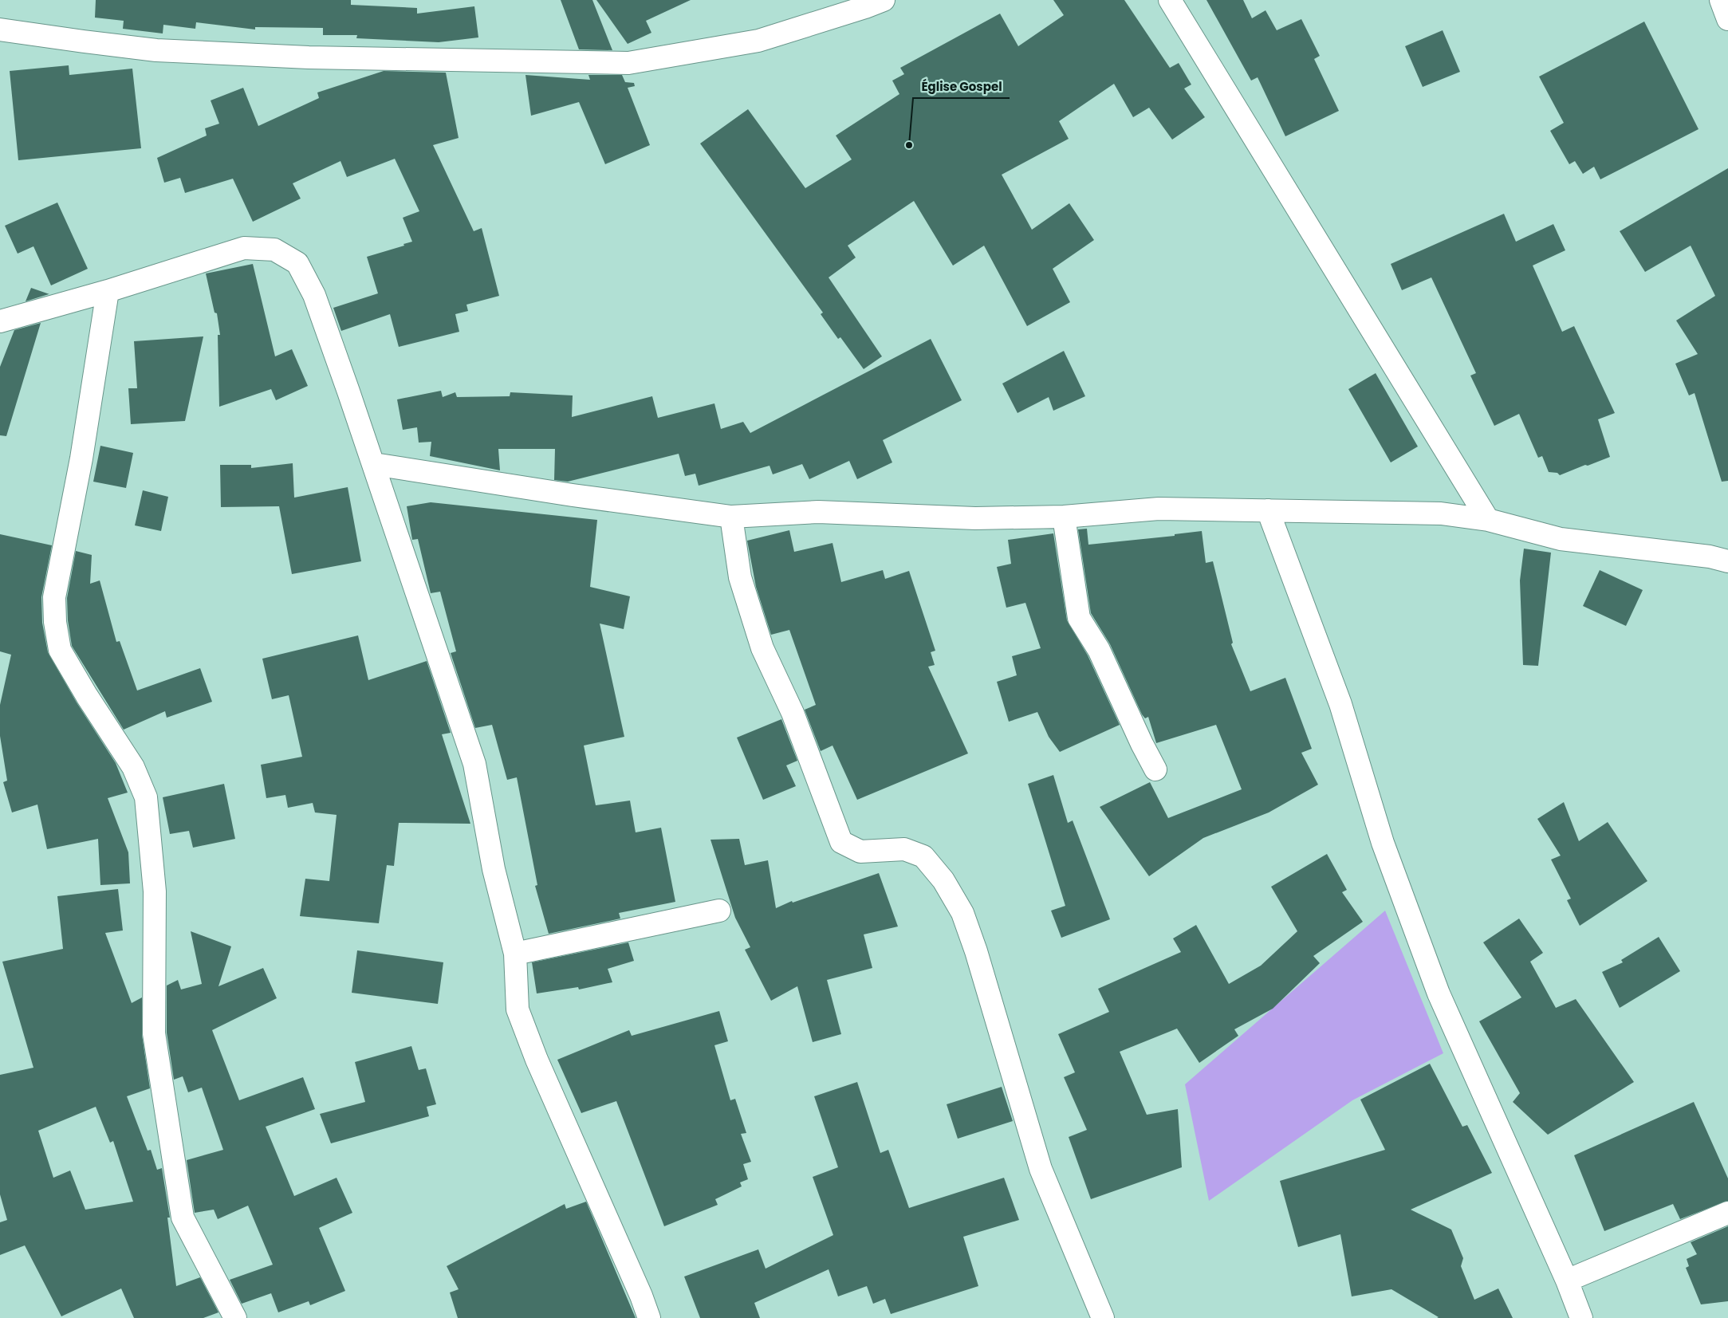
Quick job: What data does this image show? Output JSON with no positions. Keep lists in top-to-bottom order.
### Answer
{
  "places": ["Église Gospel"]
}
